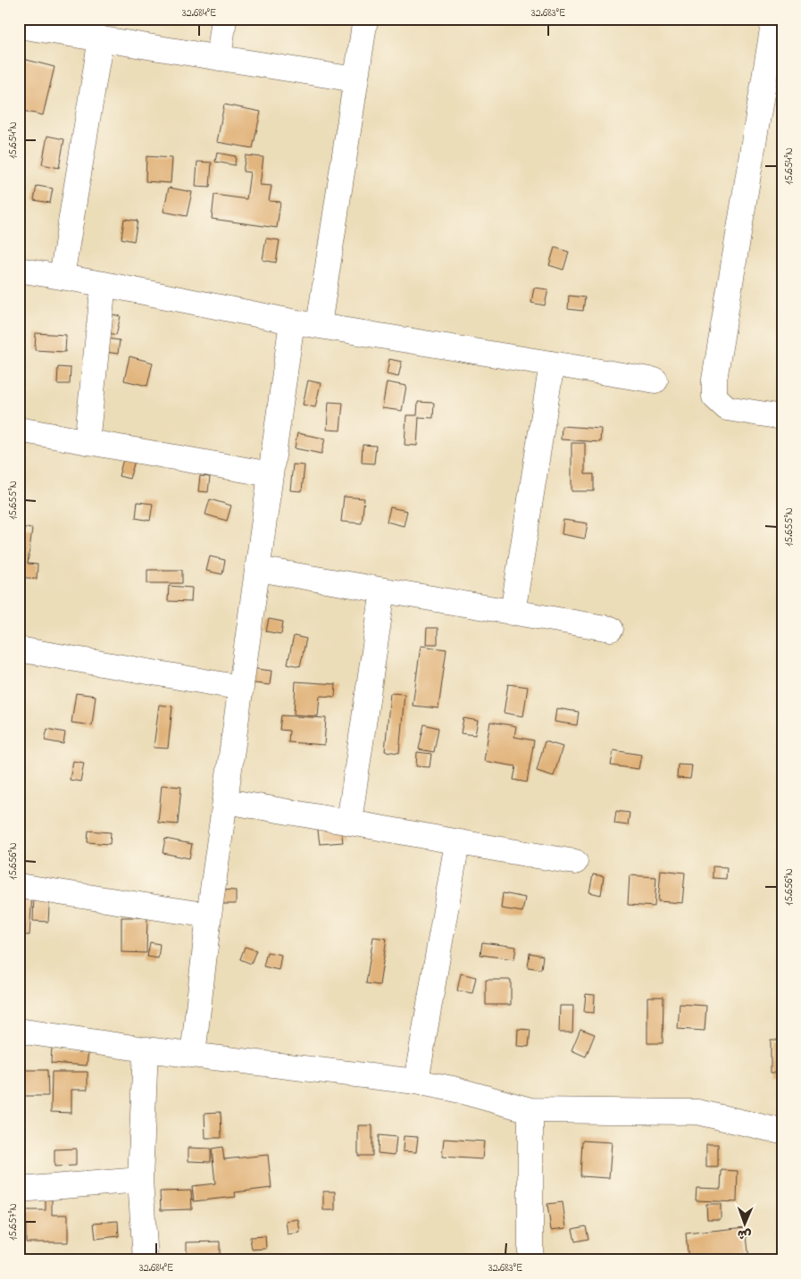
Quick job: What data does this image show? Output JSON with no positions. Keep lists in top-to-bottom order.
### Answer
{
  "north": "bottom",
  "coordinates": [
    "32.684°E",
    "32.683°E",
    "15.654°N",
    "15.655°N",
    "15.656°N",
    "15.657°N"
  ]
}
